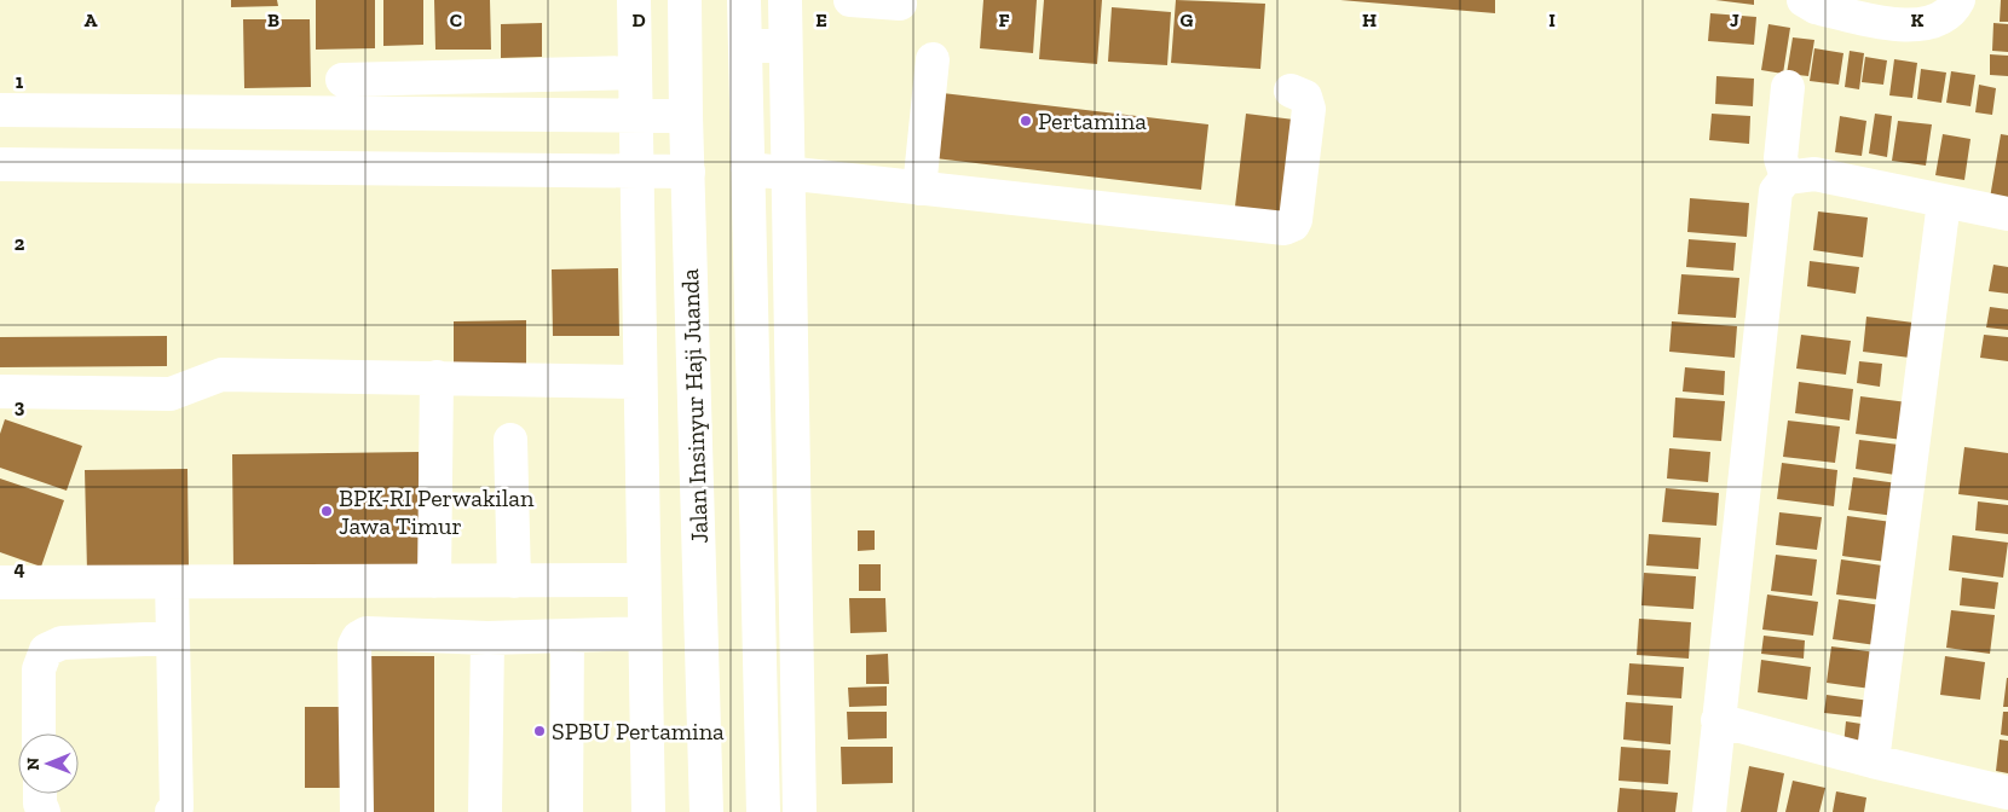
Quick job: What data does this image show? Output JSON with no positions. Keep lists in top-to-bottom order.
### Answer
{
  "streets": {
    "main road": ["Jalan Insinyur Haji Juanda"]
  },
  "places": ["Pertamina", "BPK-RI Perwakilan Jawa Timur", "SPBU Pertamina"],
  "north": "left",
  "grid": {
    "columns": [
      "A",
      "B",
      "C",
      "D",
      "E",
      "F",
      "G",
      "H",
      "I",
      "J",
      "K"
    ],
    "rows": [
      "1",
      "2",
      "3",
      "4"
    ]
  }
}
